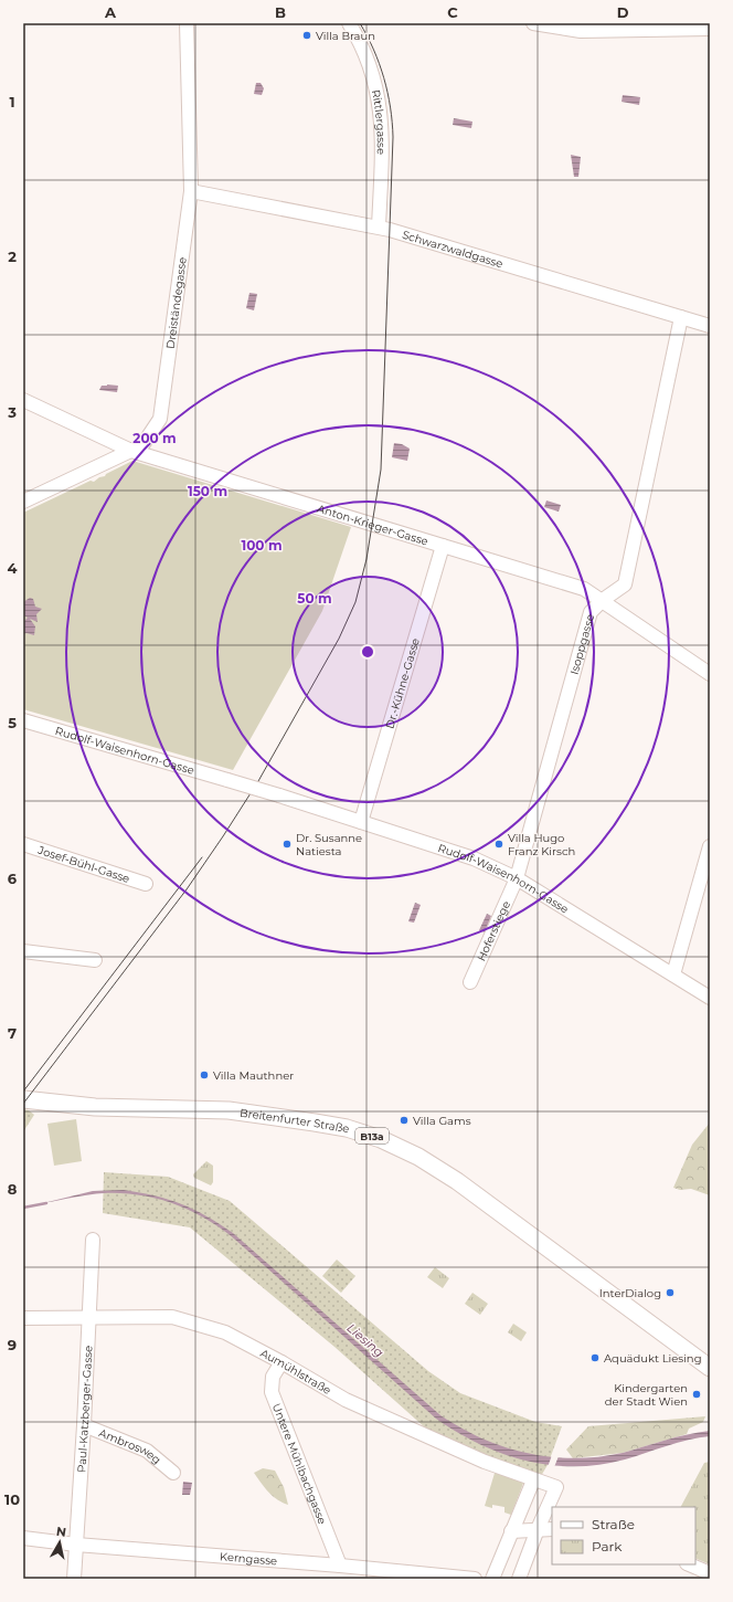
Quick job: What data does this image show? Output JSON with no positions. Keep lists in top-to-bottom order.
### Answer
{
  "streets": {
    "main road": ["Breitenfurter Straße", "B13a"],
    "street": [
      "Rittlergasse",
      "Schwarzwaldgasse",
      "Dreiständegasse",
      "Anton-Krieger-Gasse",
      "Isoppgasse",
      "Dr.-Kühne-Gasse",
      "Rudolf-Waisenhorn-Gasse",
      "Josef-Bühl-Gasse",
      "Hoferstiege",
      "Aumühlstraße",
      "Paul-Katzberger-Gasse",
      "Ambrosweg",
      "Untere Mühlbachgasse",
      "Kerngasse"
    ]
  },
  "crossings": [
    ["Rittlergasse", "Schwarzwaldgasse"],
    ["Schwarzwaldgasse", "Dreiständegasse"],
    ["Schwarzwaldgasse", "Isoppgasse"],
    ["Dreiständegasse", "Anton-Krieger-Gasse"],
    ["Anton-Krieger-Gasse", "Isoppgasse"],
    ["Anton-Krieger-Gasse", "Dr.-Kühne-Gasse"],
    ["Isoppgasse", "Rudolf-Waisenhorn-Gasse"],
    ["Isoppgasse", "Hoferstiege"],
    ["Dr.-Kühne-Gasse", "Rudolf-Waisenhorn-Gasse"],
    ["Rudolf-Waisenhorn-Gasse", "Hoferstiege"],
    ["Aumühlstraße", "Paul-Katzberger-Gasse"],
    ["Aumühlstraße", "Untere Mühlbachgasse"],
    ["Paul-Katzberger-Gasse", "Ambrosweg"],
    ["Paul-Katzberger-Gasse", "Kerngasse"],
    ["Untere Mühlbachgasse", "Kerngasse"]
  ],
  "water": ["Liesing"],
  "places": [
    "Villa Braun",
    "Dr. Susanne Natiesta",
    "Villa Hugo Franz Kirsch",
    "Villa Mauthner",
    "Villa Gams",
    "InterDialog",
    "Aquädukt Liesing",
    "Kindergarten der Stadt Wien"
  ],
  "legend": ["Straße", "Park"],
  "north": "top",
  "grid": {
    "columns": [
      "A",
      "B",
      "C",
      "D"
    ],
    "rows": [
      "1",
      "2",
      "3",
      "4",
      "5",
      "6",
      "7",
      "8",
      "9",
      "10"
    ]
  },
  "rings": [
    "200 m",
    "150 m",
    "100 m",
    "50 m"
  ]
}
